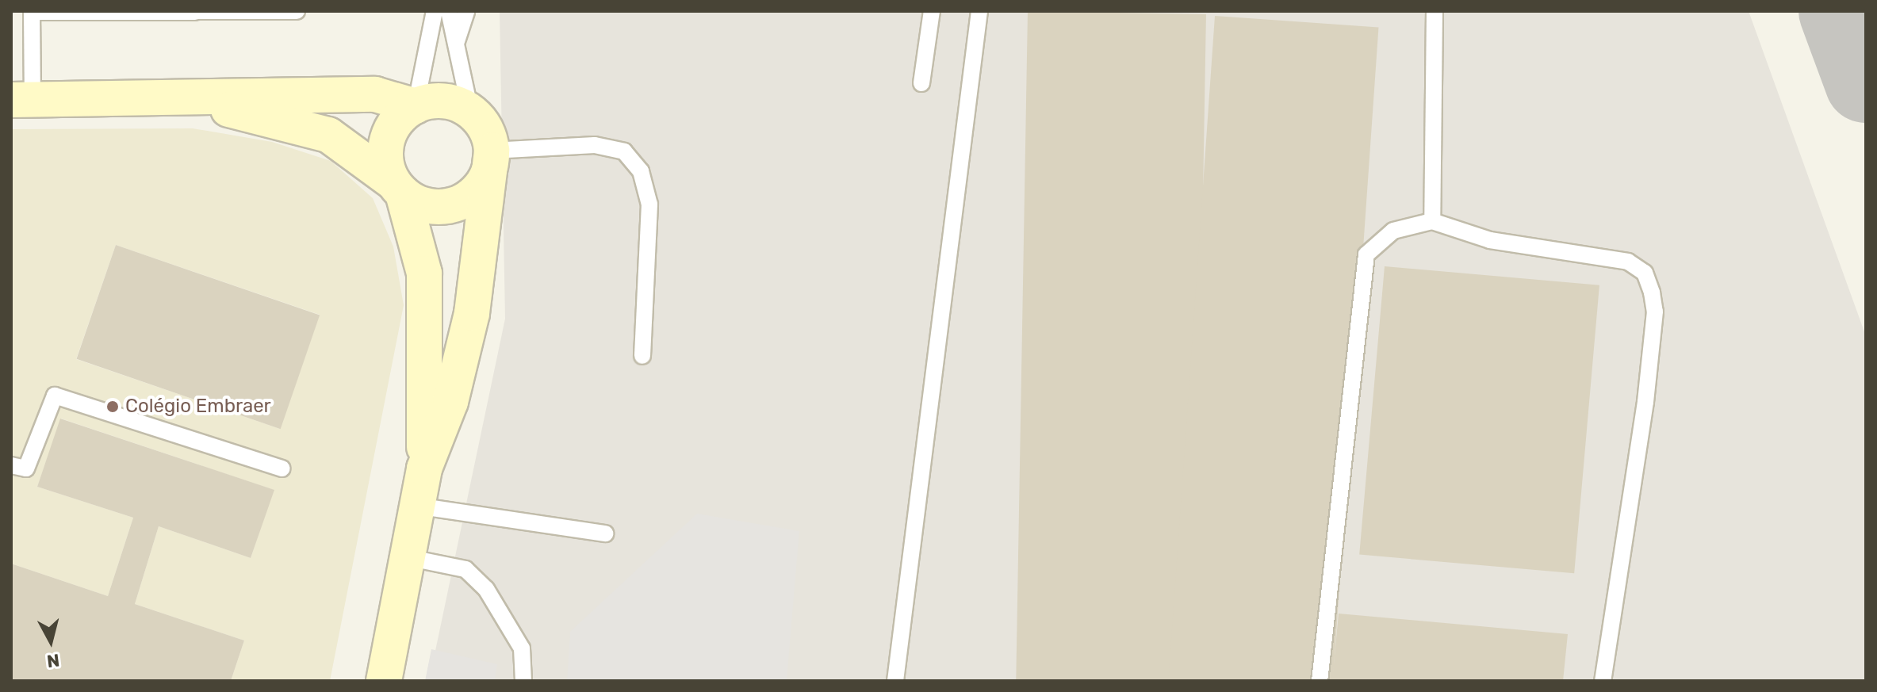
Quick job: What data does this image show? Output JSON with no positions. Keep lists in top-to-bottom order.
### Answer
{
  "places": ["Colégio Embraer"],
  "north": "bottom"
}
